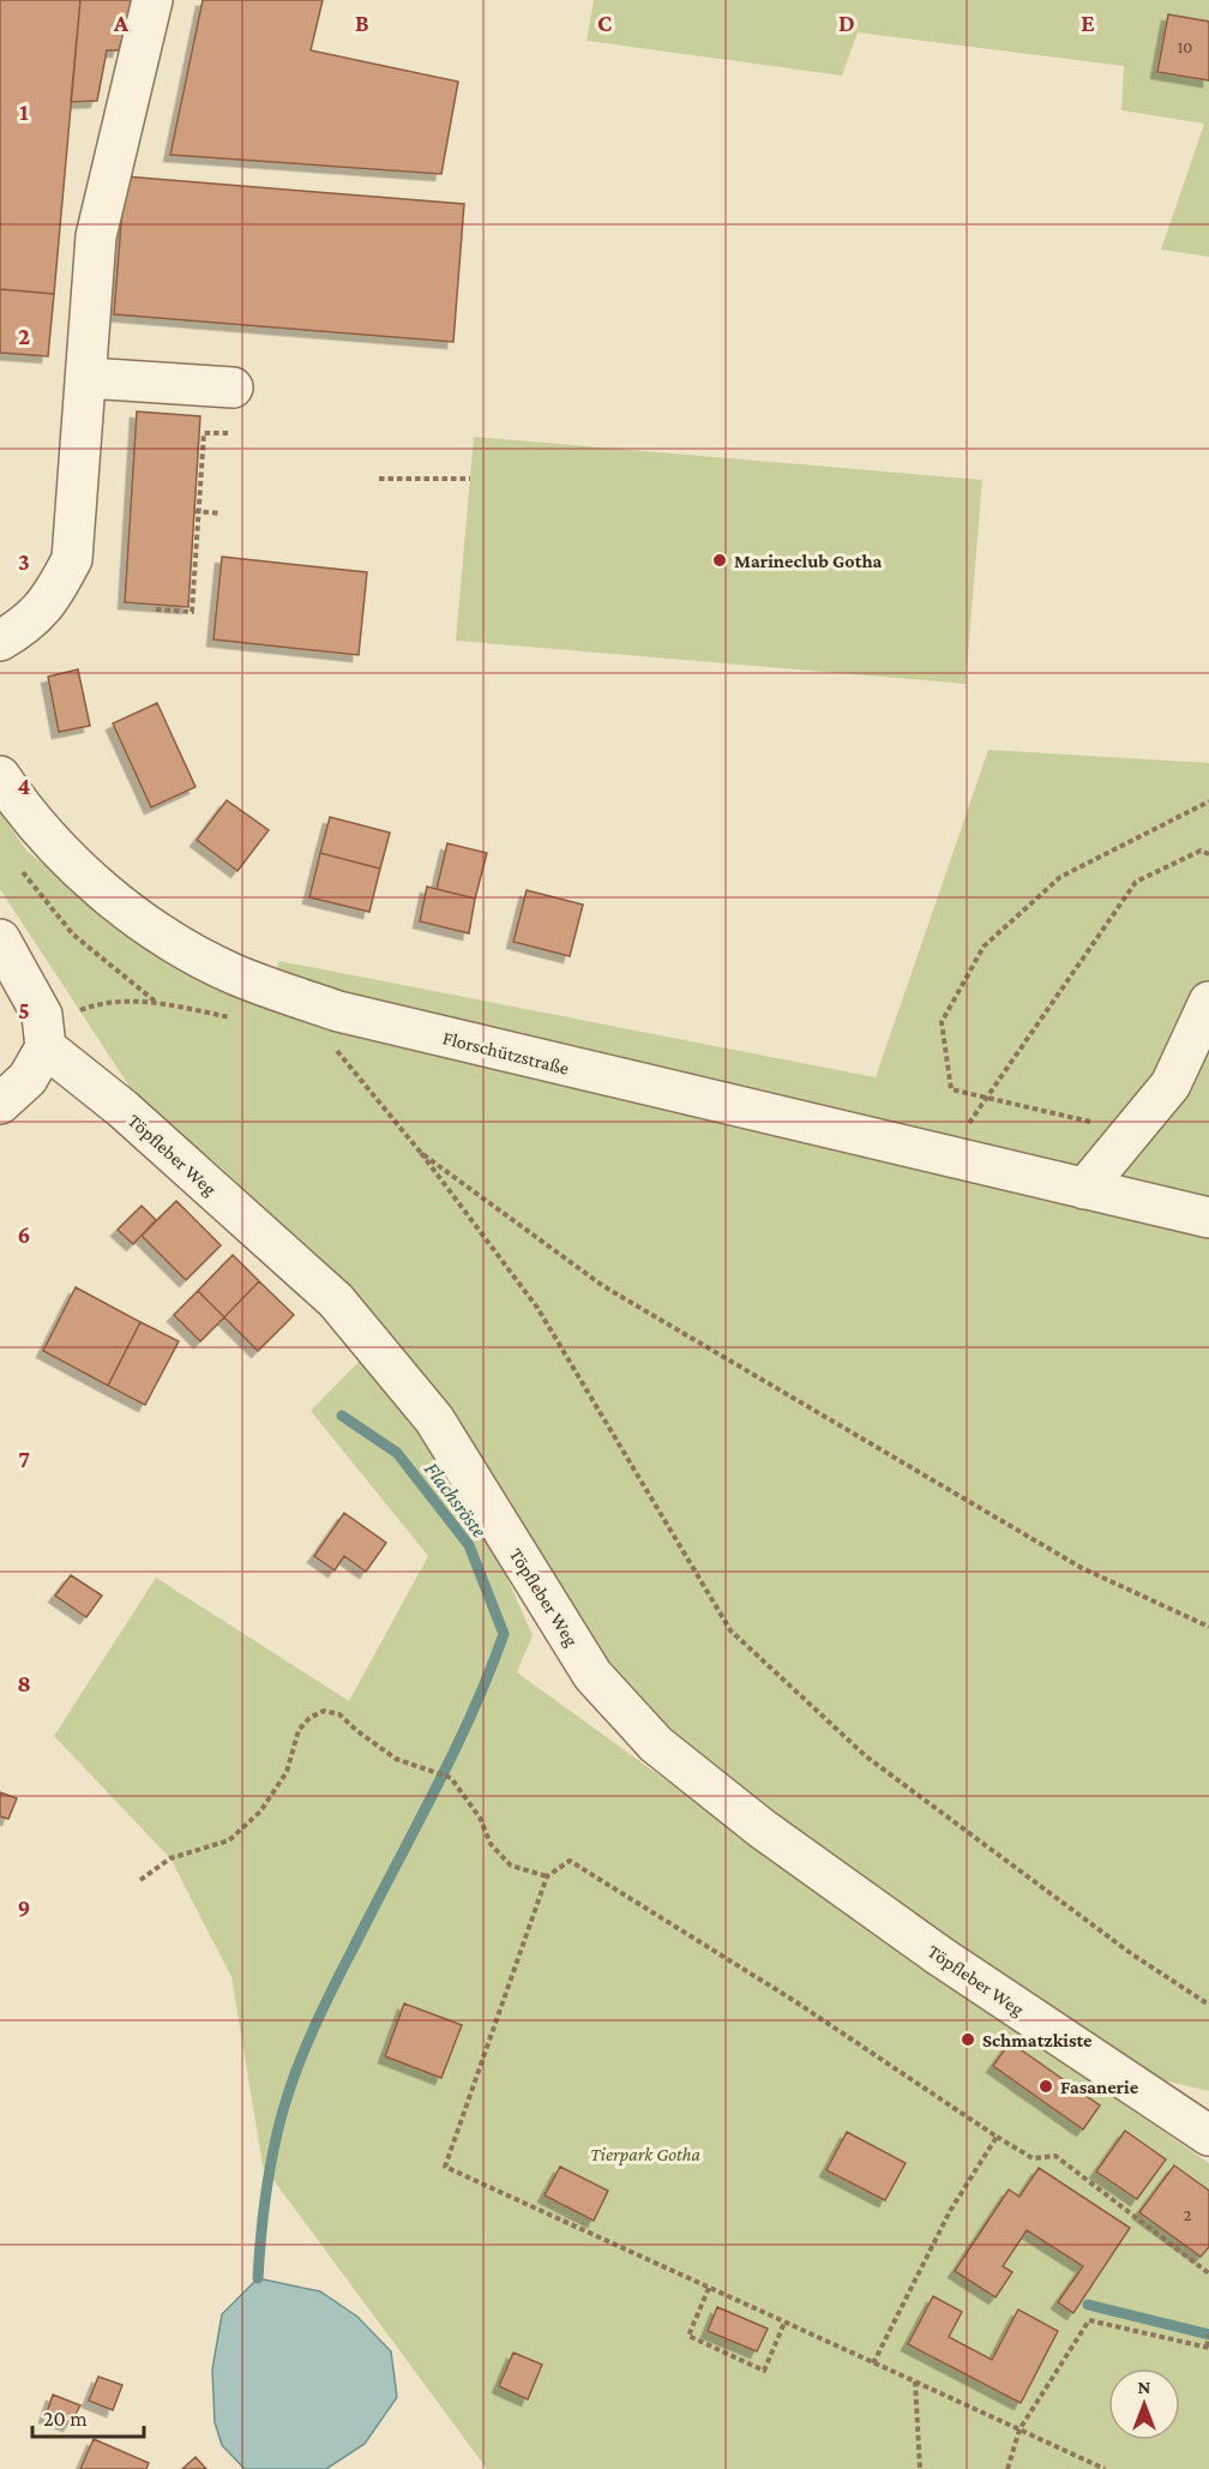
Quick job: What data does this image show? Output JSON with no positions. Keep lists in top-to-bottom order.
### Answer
{
  "streets": {
    "street": ["Florschützstraße", "Töpfleber Weg"]
  },
  "water": ["Flachsröste"],
  "parks": ["Tierpark Gotha"],
  "places": ["Marineclub Gotha", "Schmatzkiste", "Fasanerie"],
  "house_numbers": ["10", "2"],
  "scale_bar": "20 m",
  "north": "top",
  "grid": {
    "columns": [
      "A",
      "B",
      "C",
      "D",
      "E"
    ],
    "rows": [
      "1",
      "2",
      "3",
      "4",
      "5",
      "6",
      "7",
      "8",
      "9"
    ]
  }
}
